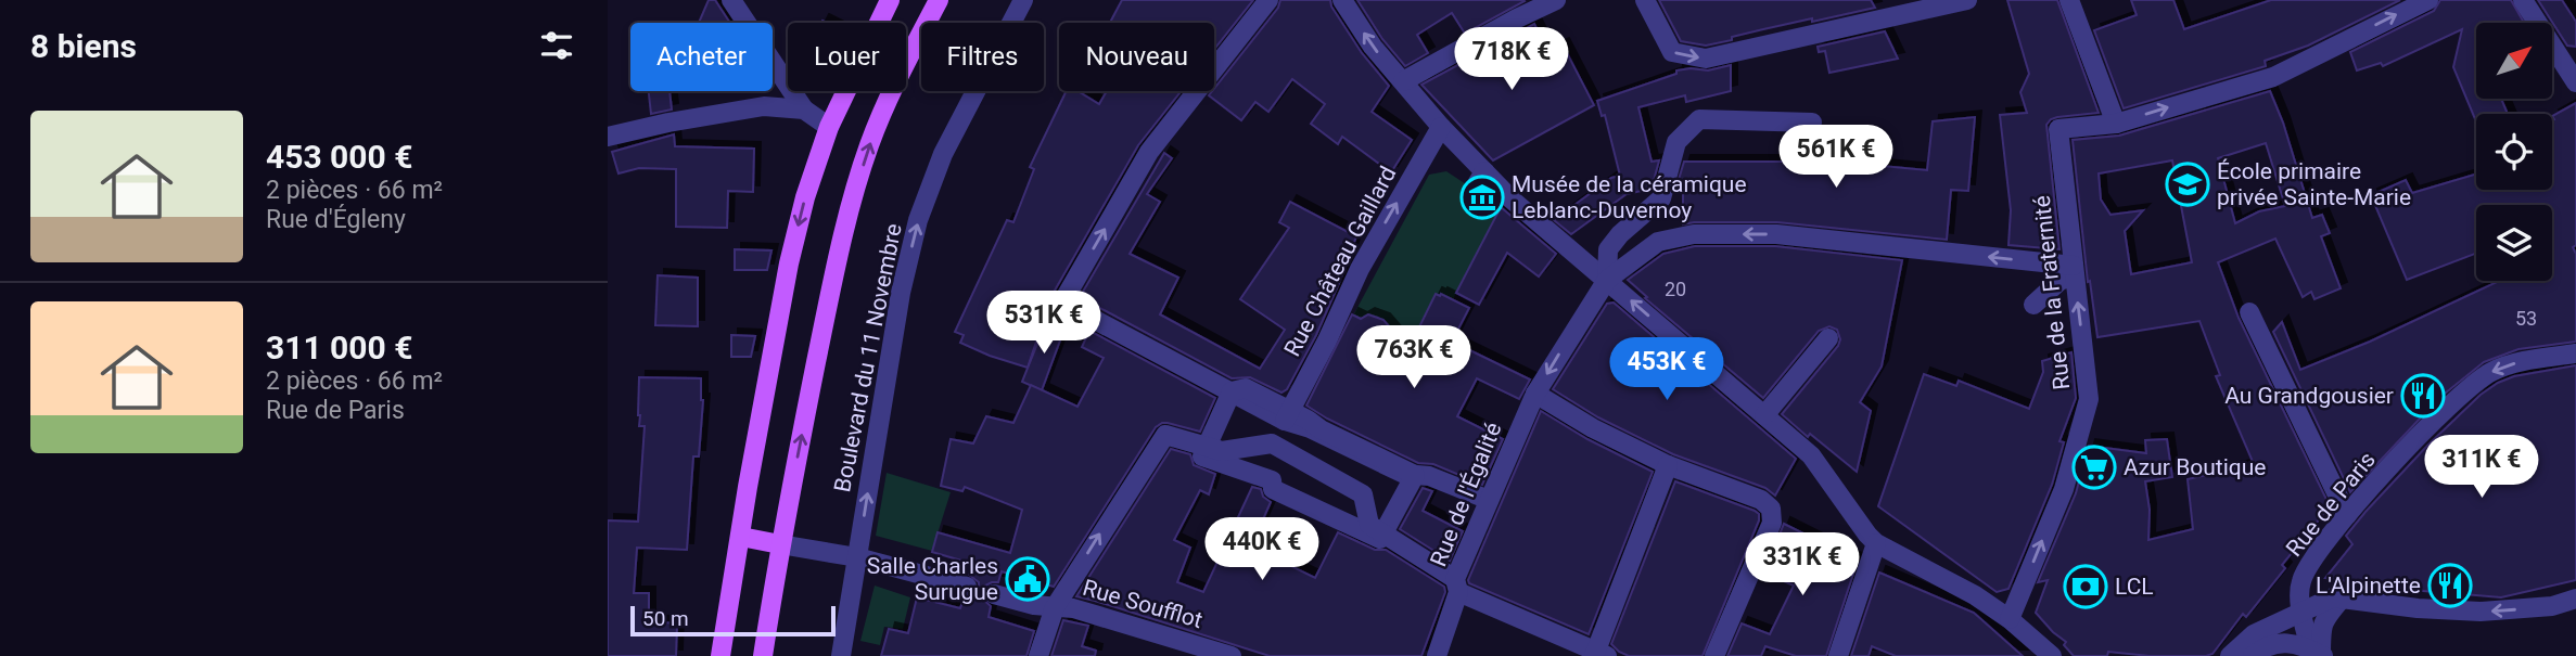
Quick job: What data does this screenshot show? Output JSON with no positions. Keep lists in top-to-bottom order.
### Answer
{
  "streets": {
    "main road": ["Boulevard du 11 Novembre"],
    "street": [
      "Rue Château Gaillard",
      "Rue de la Fraternité",
      "Rue de l'Égalité",
      "Rue de Paris",
      "Rue Soufflot"
    ]
  },
  "one_way": ["Rue Château Gaillard", "Rue de la Fraternité", "Rue de Paris"],
  "places": {
    "school or university": ["École primaire privée Sainte-Marie"],
    "museum": ["Musée de la céramique Leblanc-Duvernoy"],
    "restaurant": ["Au Grandgousier", "L'Alpinette"],
    "supermarket": ["Azur Boutique"],
    "public building": ["Salle Charles Surugue"],
    "bank": ["LCL"]
  },
  "house_numbers": ["20", "53"],
  "scale_bar": "50 m",
  "north": "top right",
  "page": {
    "heading": "8 biens",
    "chip": [
      "Acheter",
      "Louer",
      "Filtres",
      "Nouveau"
    ],
    "price": [
      "718K €",
      "561K €",
      "531K €",
      "763K €",
      "453K €",
      "311K €",
      "440K €",
      "331K €"
    ],
    "list": [
      {
        "name": "453 000 €",
        "note": "2 pièces · 66 m² · Rue d'Égleny"
      },
      {
        "name": "311 000 €",
        "note": "2 pièces · 66 m² · Rue de Paris"
      }
    ],
    "scale": "50 m"
  }
}
